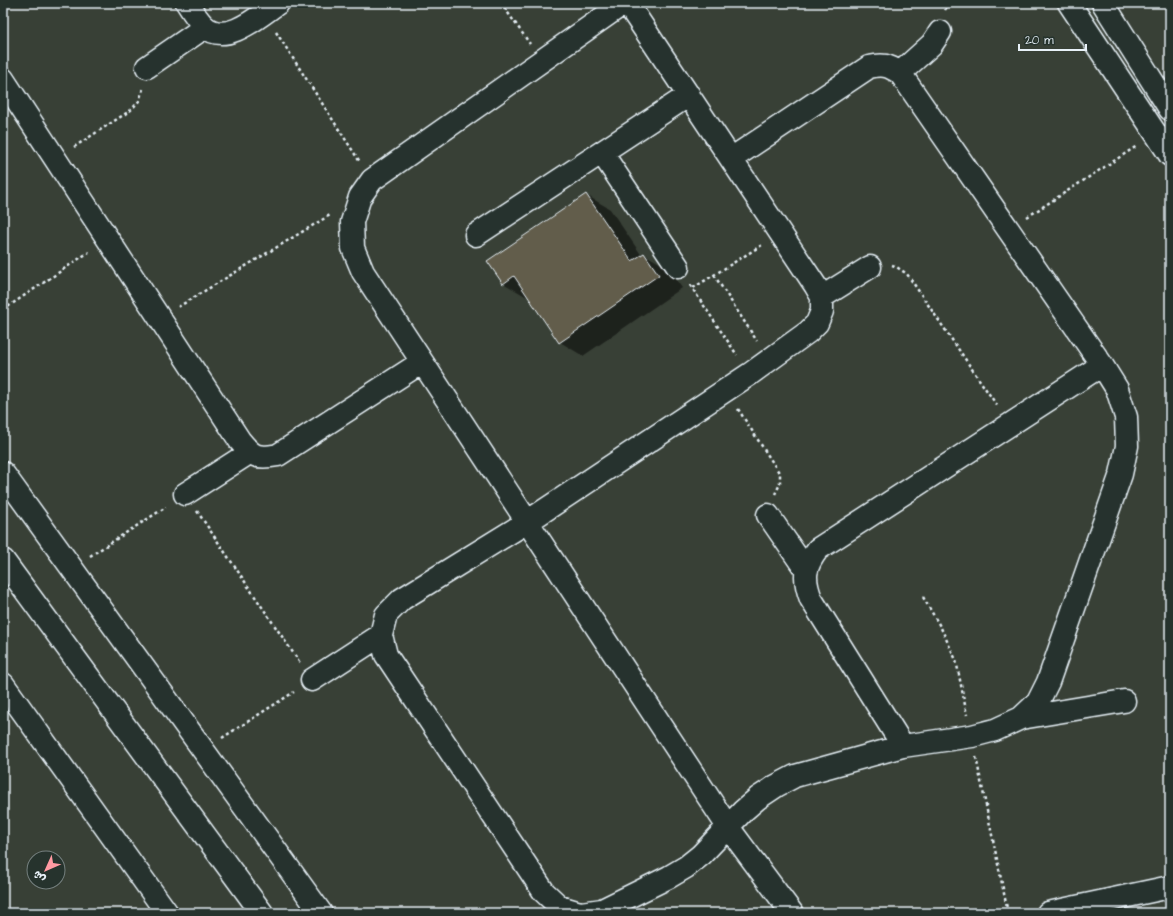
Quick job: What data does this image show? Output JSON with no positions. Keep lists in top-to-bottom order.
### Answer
{
  "scale_bar": "20 m",
  "north": "bottom left"
}
